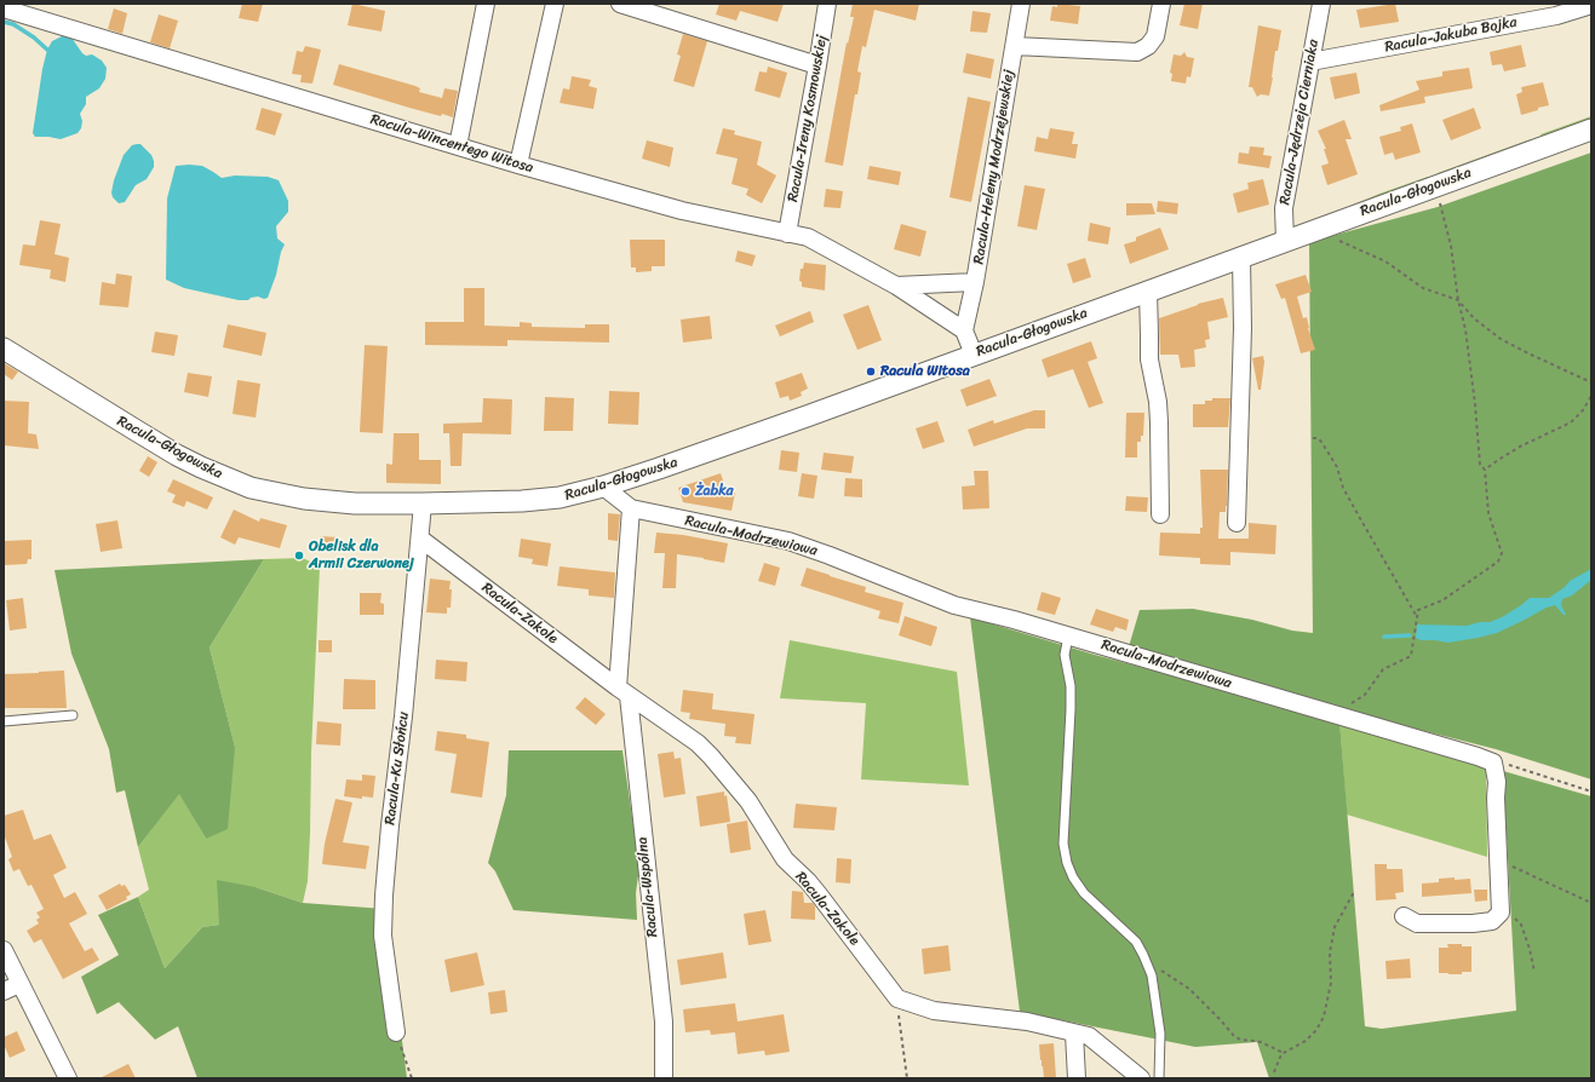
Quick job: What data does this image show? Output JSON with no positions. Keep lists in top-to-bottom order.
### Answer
{
  "streets": {
    "street": [
      "Racula-Jakuba Bojka",
      "Racula-Ireny Kosmowskiej",
      "Racula-Jędrzeja Cierniaka",
      "Racula-Wincentego Witosa",
      "Racula-Heleny Modrzejewskiej",
      "Racula-Głogowska",
      "Racula-Modrzewiowa",
      "Racula-Zakole",
      "Racula-Ku Słońcu",
      "Racula-Wspólna"
    ]
  },
  "crossings": [
    ["Racula-Jakuba Bojka", "Racula-Jędrzeja Cierniaka"],
    ["Racula-Ireny Kosmowskiej", "Racula-Wincentego Witosa"],
    ["Racula-Jędrzeja Cierniaka", "Racula-Głogowska"],
    ["Racula-Wincentego Witosa", "Racula-Heleny Modrzejewskiej"],
    ["Racula-Głogowska", "Racula-Modrzewiowa"],
    ["Racula-Głogowska", "Racula-Ku Słońcu"],
    ["Racula-Zakole", "Racula-Ku Słońcu"],
    ["Racula-Zakole", "Racula-Wspólna"]
  ],
  "places": ["Racula Witosa", "Żabka", "Obelisk dla Armii Czerwonej"]
}
